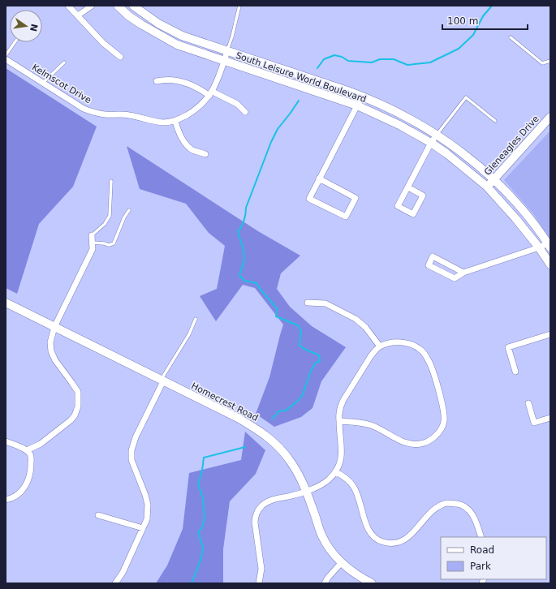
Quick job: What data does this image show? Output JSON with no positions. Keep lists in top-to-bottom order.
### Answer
{
  "streets": {
    "street": [
      "South Leisure World Boulevard",
      "Kelmscot Drive",
      "Gleneagles Drive",
      "Homecrest Road"
    ]
  },
  "crossings": [
    ["South Leisure World Boulevard", "Kelmscot Drive"],
    ["South Leisure World Boulevard", "Gleneagles Drive"]
  ],
  "legend": ["Road", "Park"],
  "scale_bar": "100 m",
  "north": "right"
}
